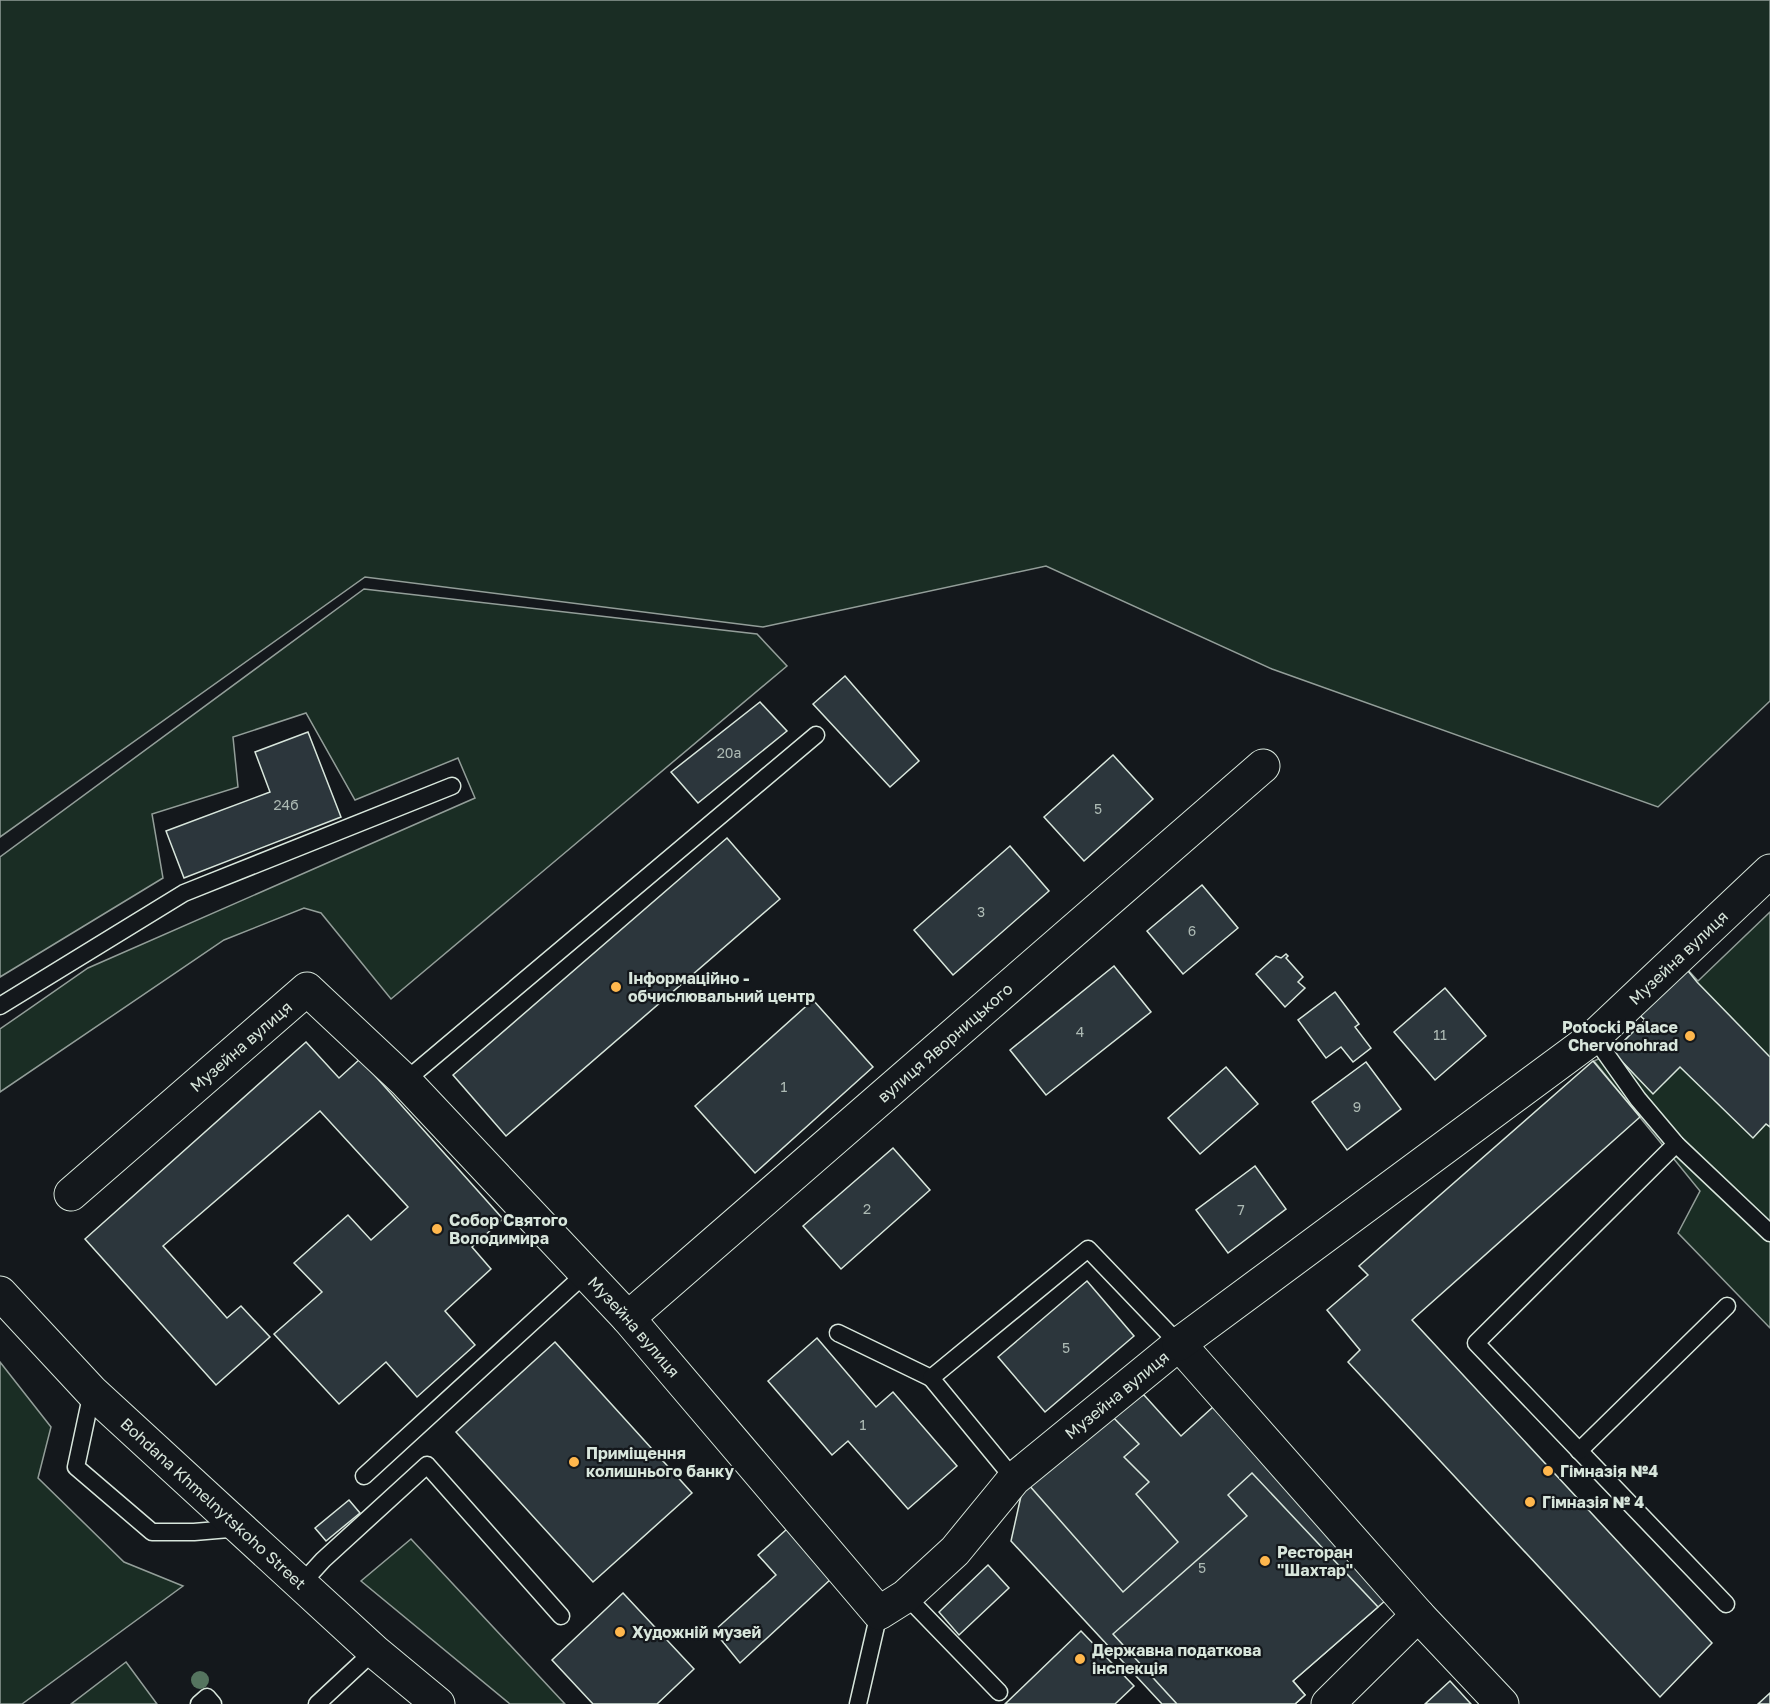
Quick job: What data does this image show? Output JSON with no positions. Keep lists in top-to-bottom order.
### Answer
{
  "streets": {
    "street": ["Музейна вулиця", "вулиця Яворницького", "Bohdana Khmelnytskoho Street"]
  },
  "crossings": [
    ["Музейна вулиця", "вулиця Яворницького"]
  ],
  "places": [
    "Інформаційно - обчислювальний центр",
    "Potocki Palace Chervonohrad",
    "Собор Святого Володимира",
    "Приміщення колишнього банку",
    "Гімназія №4",
    "Гімназія № 4",
    "Ресторан \"Шахтар\"",
    "Художній музей",
    "Державна податкова інспекція"
  ],
  "house_numbers": [
    "20а",
    "24б",
    "5",
    "3",
    "6",
    "4",
    "11",
    "1",
    "9",
    "2",
    "7",
    "5",
    "1",
    "5"
  ]
}
